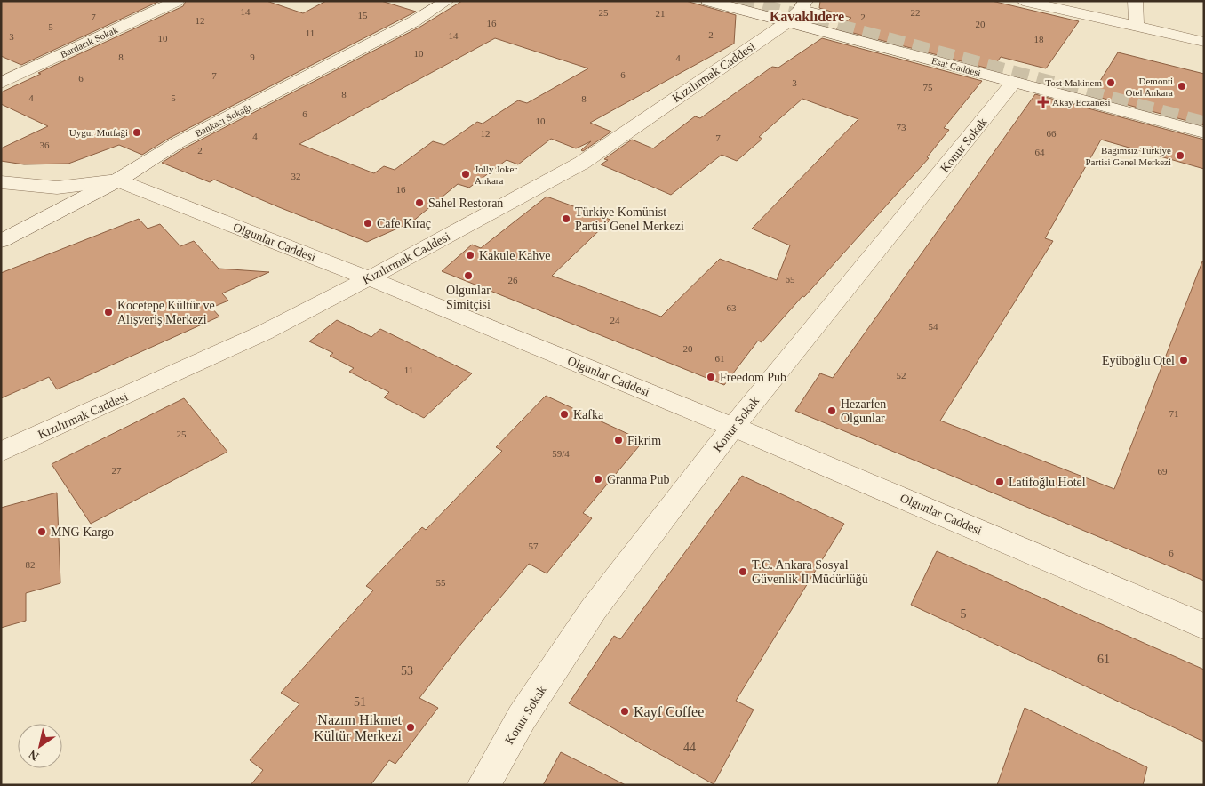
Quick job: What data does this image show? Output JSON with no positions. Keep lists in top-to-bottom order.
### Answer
{
  "streets": {
    "street": [
      "Bardacık Sokak",
      "Esat Caddesi",
      "Kızılırmak Caddesi",
      "Bankacı Sokağı",
      "Konur Sokak",
      "Olgunlar Caddesi"
    ]
  },
  "crossings": [
    ["Esat Caddesi", "Kızılırmak Caddesi"],
    ["Esat Caddesi", "Konur Sokak"],
    ["Kızılırmak Caddesi", "Olgunlar Caddesi"],
    ["Bankacı Sokağı", "Olgunlar Caddesi"],
    ["Konur Sokak", "Olgunlar Caddesi"]
  ],
  "districts": ["Kavaklıdere"],
  "places": {
    "other": [
      "Tost Makinem",
      "Demonti Otel Ankara",
      "Uygur Mutfaği",
      "Bağımsız Türkiye Partisi Genel Merkezi",
      "Jolly Joker Ankara",
      "Sahel Restoran",
      "Türkiye Komünist Partisi Genel Merkezi",
      "Cafe Kıraç",
      "Kakule Kahve",
      "Olgunlar Simitçisi",
      "Kocetepe Kültür ve Alışveriş Merkezi",
      "Eyüboğlu Otel",
      "Freedom Pub",
      "Hezarfen Olgunlar",
      "Kafka",
      "Fikrim",
      "Granma Pub",
      "Latifoğlu Hotel",
      "MNG Kargo",
      "T.C. Ankara Sosyal Güvenlik İl Müdürlüğü",
      "Kayf Coffee",
      "Nazım Hikmet Kültür Merkezi"
    ],
    "health": ["Akay Eczanesi"]
  },
  "house_numbers": [
    "14",
    "25",
    "22",
    "21",
    "15",
    "7",
    "2",
    "12",
    "16",
    "20",
    "5",
    "11",
    "2",
    "14",
    "3",
    "10",
    "18",
    "10",
    "8",
    "9",
    "4",
    "6",
    "7",
    "6",
    "3",
    "75",
    "8",
    "4",
    "5",
    "8",
    "6",
    "10",
    "73",
    "12",
    "66",
    "4",
    "7",
    "36",
    "2",
    "64",
    "32",
    "16",
    "65",
    "26",
    "63",
    "24",
    "54",
    "20",
    "61",
    "11",
    "52",
    "71",
    "25",
    "59/4",
    "27",
    "69",
    "57",
    "6",
    "82",
    "55",
    "5",
    "61",
    "53",
    "51",
    "44"
  ],
  "north": "bottom left"
}
